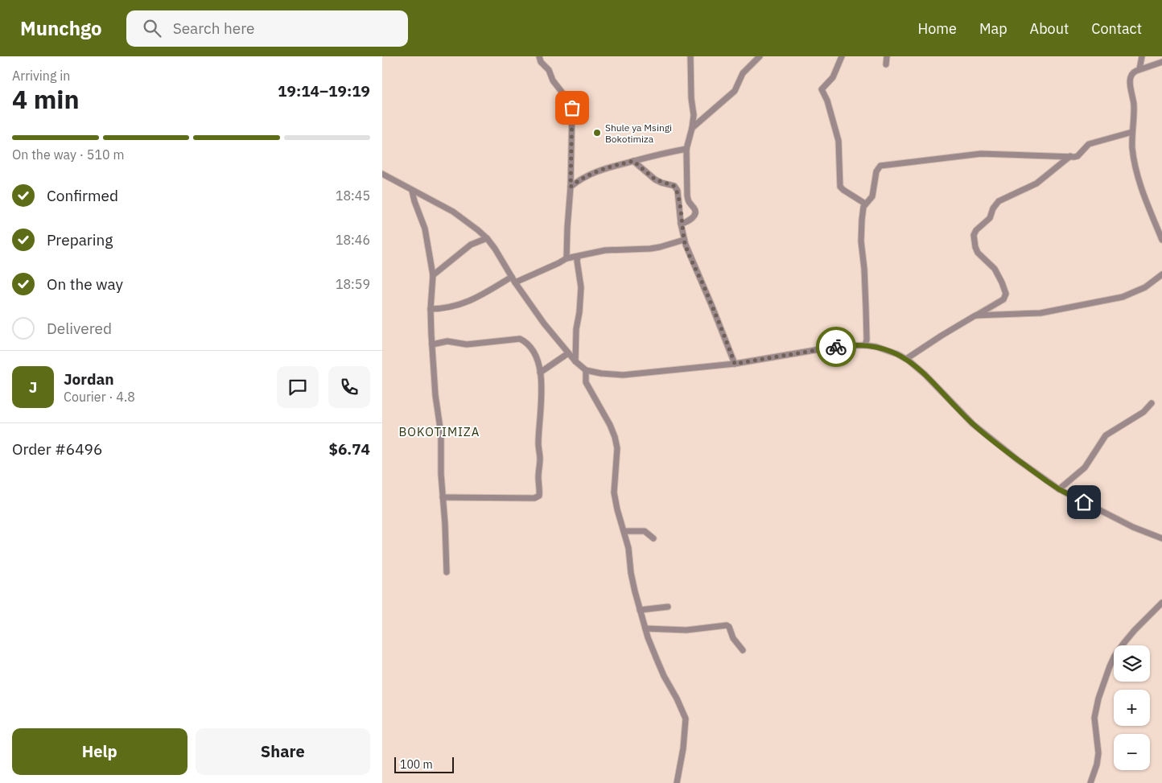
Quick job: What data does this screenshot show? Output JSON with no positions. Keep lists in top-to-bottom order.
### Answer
{
  "districts": ["BOKOTIMIZA"],
  "places": ["Shule ya Msingi Bokotimiza"],
  "scale_bar": "100 m",
  "page": {
    "header": "Munchgo",
    "search": "Search here",
    "nav": [
      "Home",
      "Map",
      "About",
      "Contact"
    ],
    "heading": ["4 min", "Arriving in", "19:14–19:19"],
    "panel": [
      "Jordan",
      "Courier · 4.8",
      "Order #6496",
      "$6.74"
    ],
    "bar": "On the way · 510 m",
    "list": [
      ["Confirmed", "18:45"],
      ["Preparing", "18:46"],
      ["On the way", "18:59"],
      "Delivered"
    ],
    "round": "J",
    "map_buttons": ["+", "−"],
    "buttons": ["Help", "Share"],
    "scale": "100 m"
  }
}
